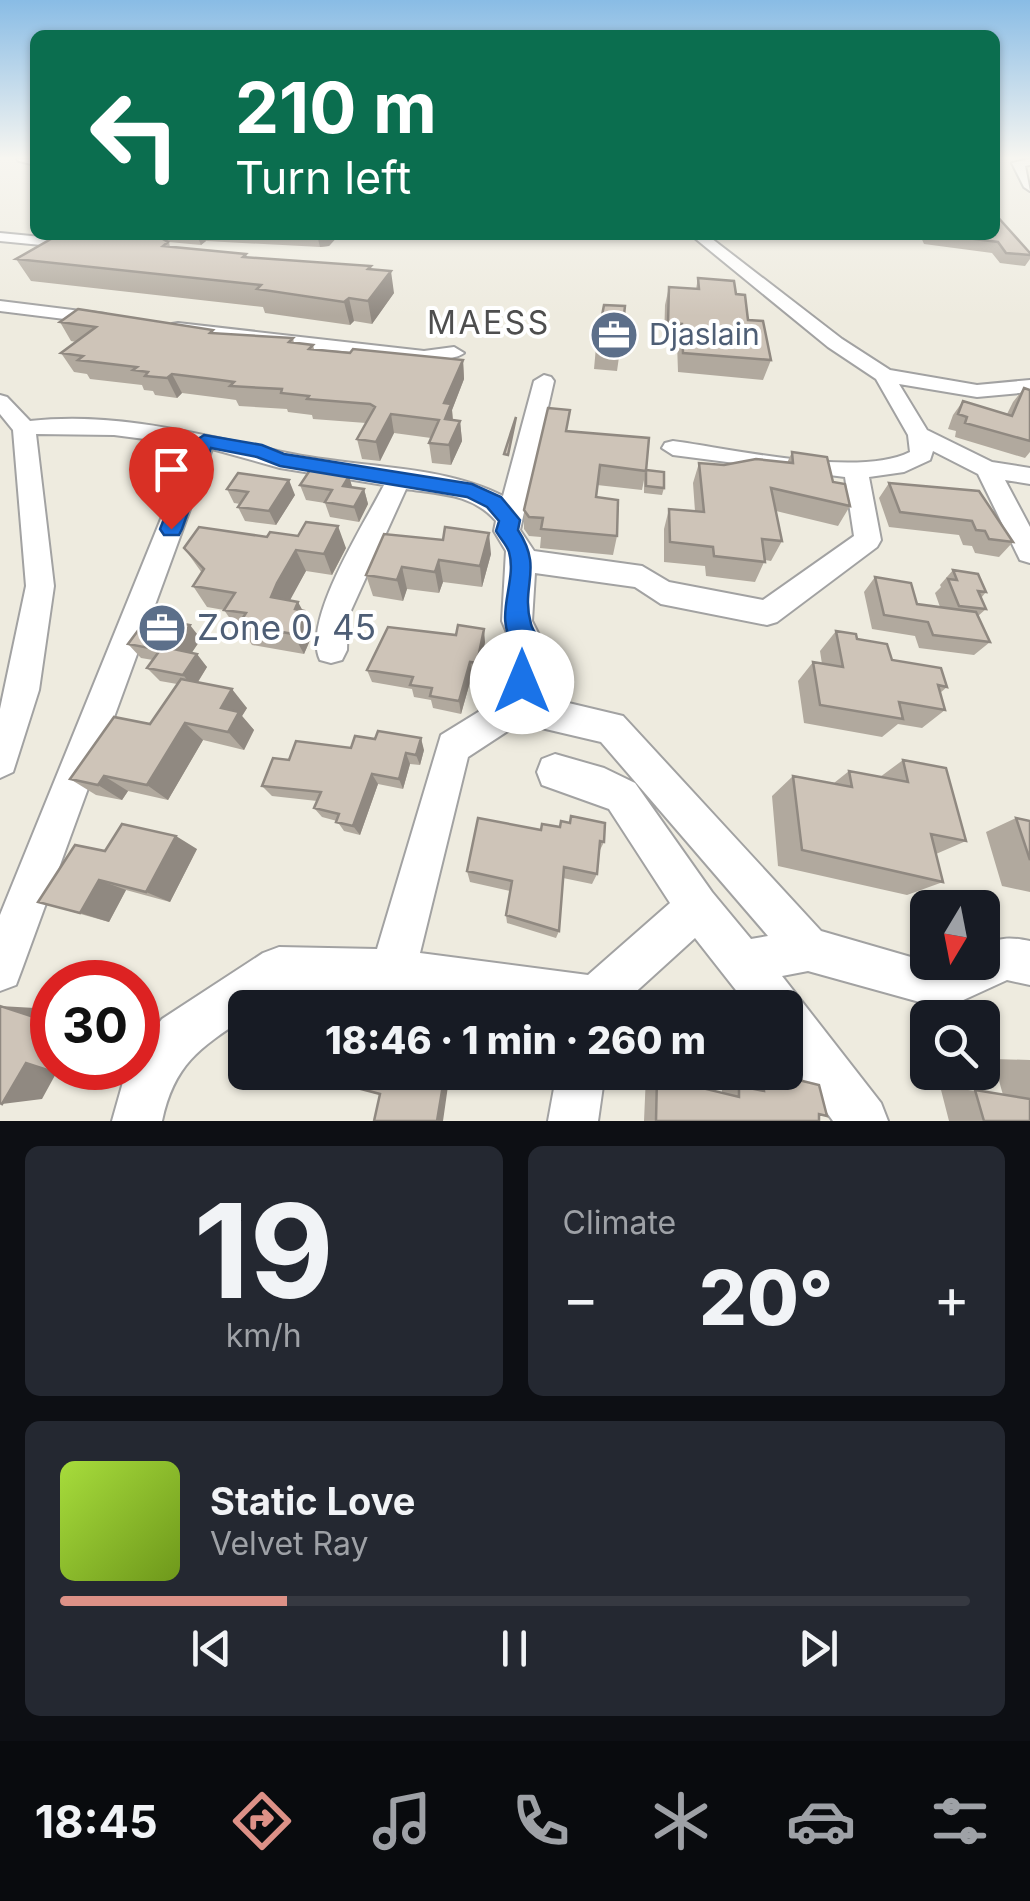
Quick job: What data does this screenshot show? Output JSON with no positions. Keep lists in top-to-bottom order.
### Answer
{
  "districts": ["MAESS"],
  "places": {
    "office": ["Djaslain", "Zone 0, 45"]
  },
  "north": "bottom",
  "page": {
    "turn": ["210 m", "Turn left"],
    "limit": "30",
    "trip": "18:46 · 1 min · 260 m",
    "tile": [
      ["19", "km/h"],
      "Climate"
    ],
    "heat": ["−", "20°", "+"],
    "song": ["Static Love", "Velvet Ray"],
    "tabs": "18:45"
  }
}
